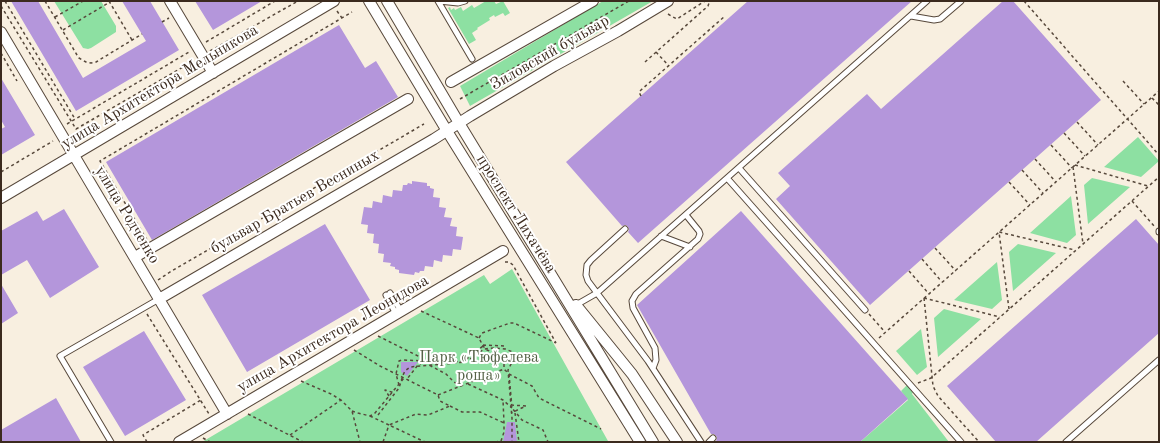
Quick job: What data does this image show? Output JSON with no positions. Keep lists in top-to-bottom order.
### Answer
{
  "streets": {
    "street": [
      "Зиловский бульвар",
      "улица Архитектора Мельникова",
      "бульвар Братьев Весниных",
      "проспект Лихачёва",
      "улица Родченко",
      "улица Архитектора Леонидова"
    ]
  },
  "crossings": [
    ["Зиловский бульвар", "бульвар Братьев Весниных"],
    ["Зиловский бульвар", "проспект Лихачёва"],
    ["улица Архитектора Мельникова", "улица Родченко"],
    ["бульвар Братьев Весниных", "проспект Лихачёва"],
    ["бульвар Братьев Весниных", "улица Родченко"],
    ["улица Родченко", "улица Архитектора Леонидова"]
  ],
  "parks": ["Парк «Тюфелева роща»"]
}
